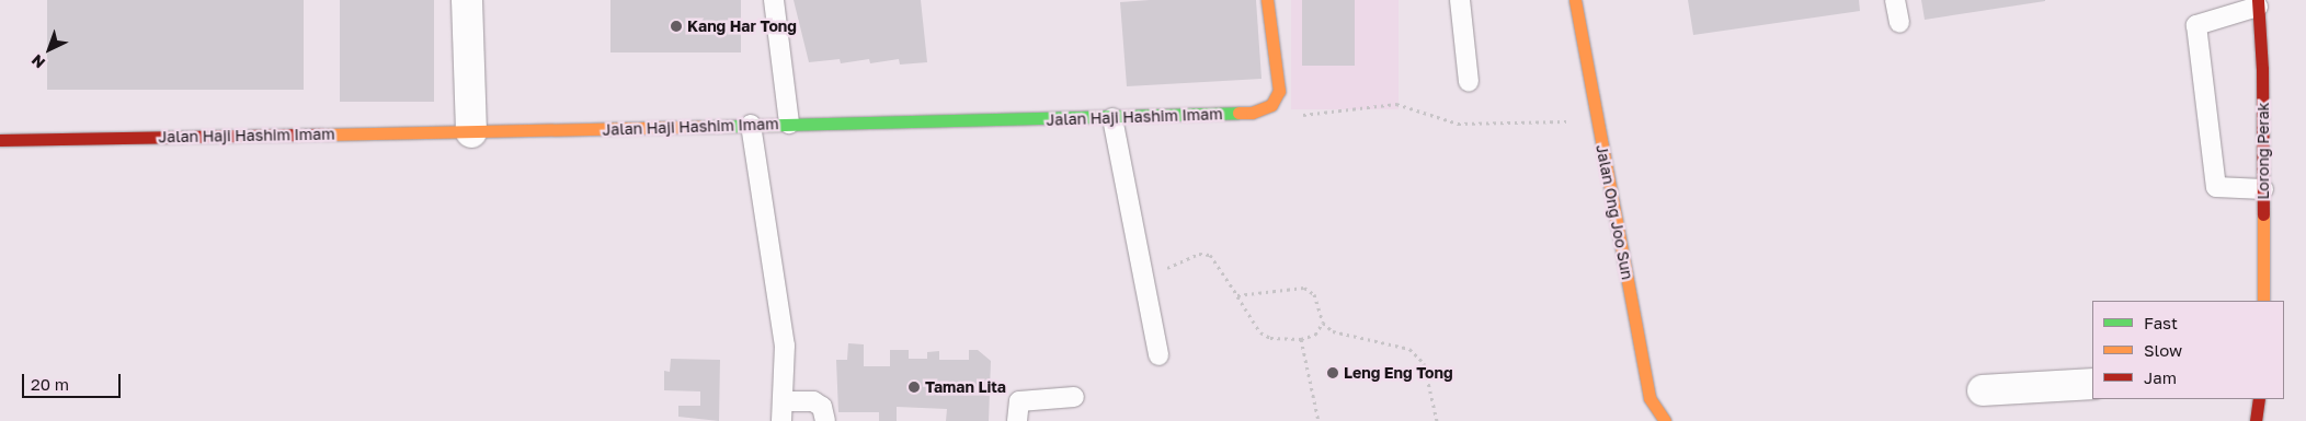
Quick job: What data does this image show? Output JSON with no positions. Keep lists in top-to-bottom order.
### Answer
{
  "streets": {
    "street": ["Jalan Haji Hashim Imam", "Lorong Perak", "Jalan Ong Joo Sun"]
  },
  "places": ["Kang Har Tong", "Leng Eng Tong", "Taman Lita"],
  "legend": ["Fast", "Slow", "Jam"],
  "scale_bar": "20 m",
  "north": "bottom left"
}
